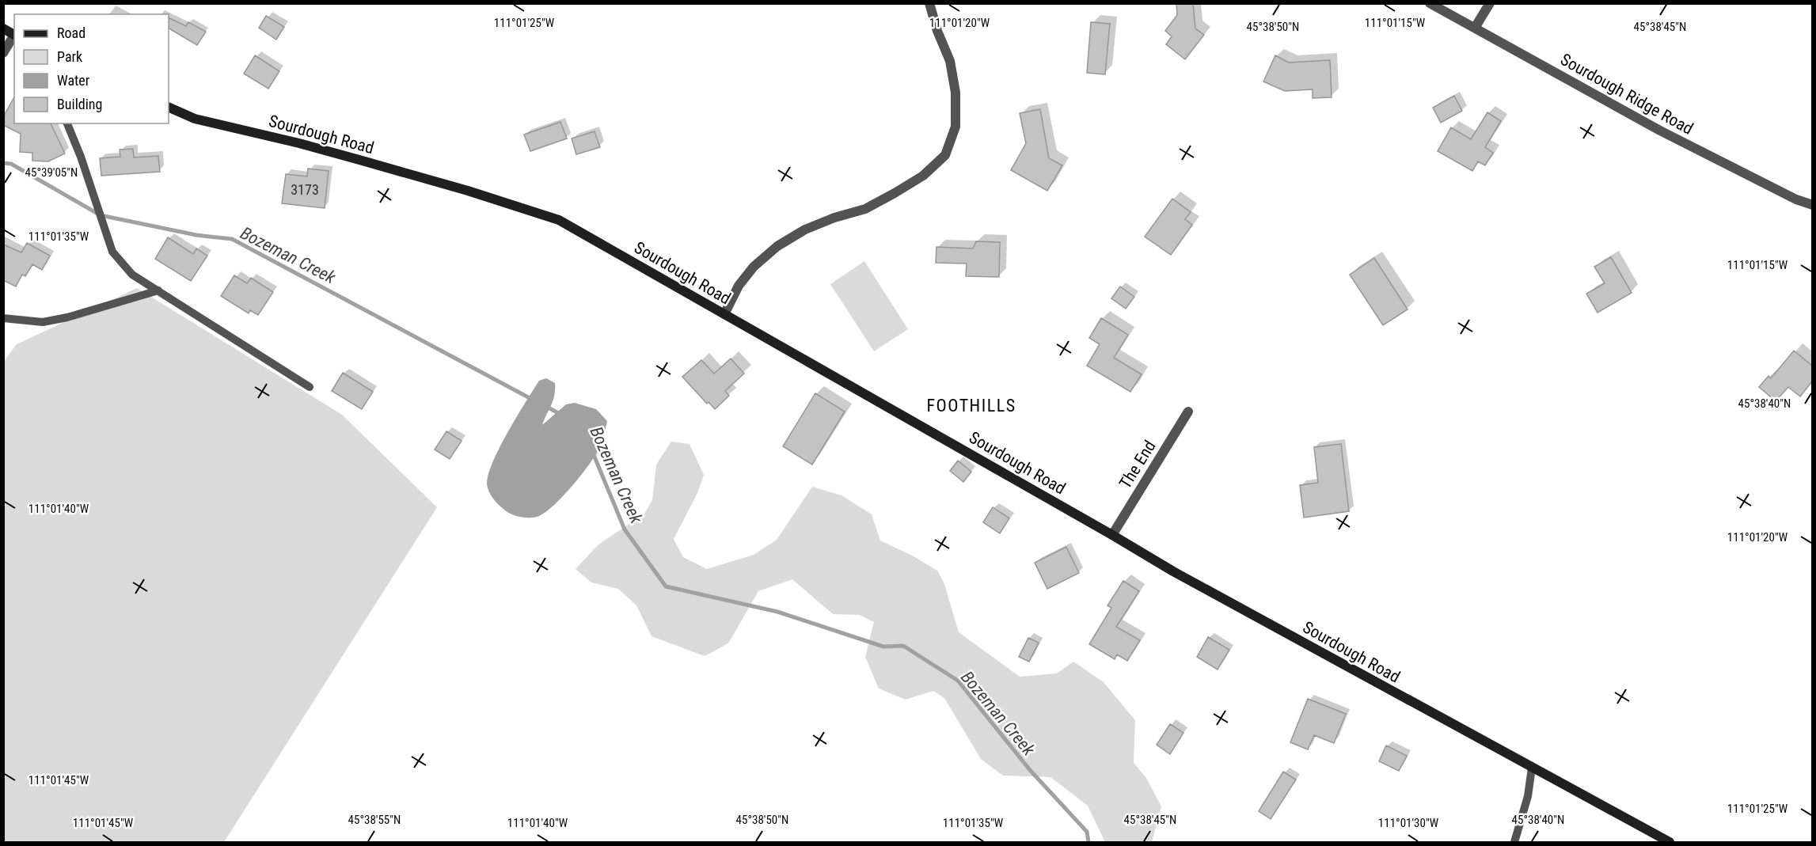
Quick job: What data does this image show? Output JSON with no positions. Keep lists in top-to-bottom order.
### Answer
{
  "streets": {
    "street": ["Sourdough Ridge Road", "Sourdough Road", "The End"]
  },
  "crossings": [
    ["Sourdough Road", "The End"]
  ],
  "districts": ["FOOTHILLS"],
  "water": ["Bozeman Creek"],
  "house_numbers": ["3173"],
  "legend": [
    "Road",
    "Park",
    "Water",
    "Building"
  ],
  "coordinates": [
    "111°01'25\"W",
    "111°01'20\"W",
    "111°01'15\"W",
    "45°38'50\"N",
    "45°38'45\"N",
    "45°39'05\"N",
    "111°01'35\"W",
    "45°38'40\"N",
    "111°01'40\"W",
    "111°01'45\"W",
    "45°38'55\"N",
    "111°01'30\"W"
  ]
}
